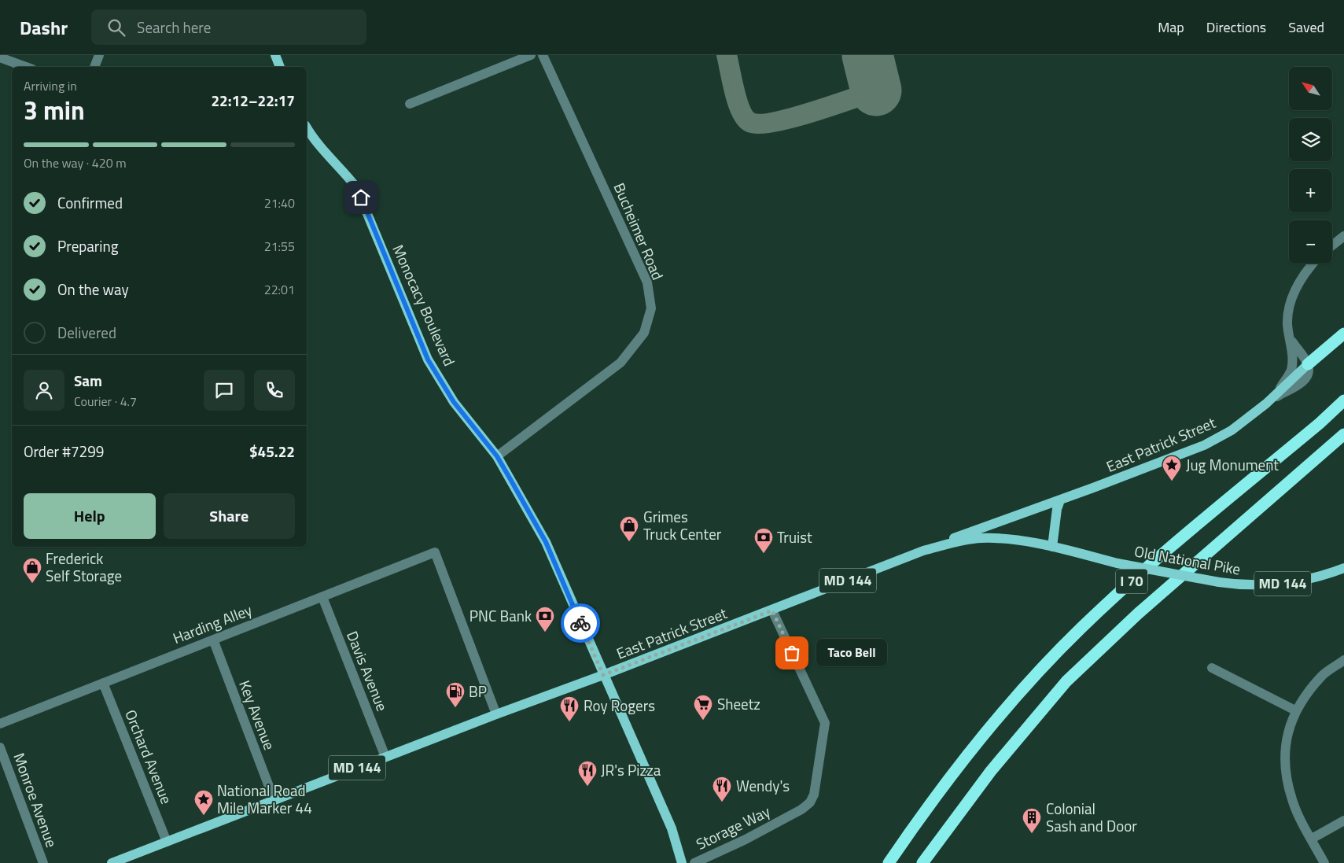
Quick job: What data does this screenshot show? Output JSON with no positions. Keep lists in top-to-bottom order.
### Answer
{
  "streets": {
    "highway": ["I 70"],
    "main road": [
      "Monocacy Boulevard",
      "East Patrick Street",
      "Old National Pike",
      "MD 144"
    ],
    "street": [
      "Bucheimer Road",
      "Harding Alley",
      "Davis Avenue",
      "Key Avenue",
      "Orchard Avenue",
      "Monroe Avenue",
      "Storage Way"
    ]
  },
  "crossings": [
    ["Bucheimer Road", "Monocacy Boulevard"],
    ["Monocacy Boulevard", "East Patrick Street"],
    ["East Patrick Street", "Old National Pike"],
    ["East Patrick Street", "Harding Alley"],
    ["East Patrick Street", "Davis Avenue"],
    ["East Patrick Street", "Key Avenue"],
    ["East Patrick Street", "Orchard Avenue"],
    ["East Patrick Street", "Storage Way"],
    ["Harding Alley", "Davis Avenue"],
    ["Harding Alley", "Key Avenue"],
    ["Harding Alley", "Orchard Avenue"]
  ],
  "places": {
    "place": ["Jug Monument", "National Road Mile Marker 44"],
    "shop": ["Grimes Truck Center", "Frederick Self Storage"],
    "bank": ["Truist", "PNC Bank"],
    "other": ["Taco Bell"],
    "fuel station": ["BP"],
    "supermarket": ["Sheetz"],
    "restaurant": ["Roy Rogers", "JR's Pizza", "Wendy's"],
    "building": ["Colonial Sash and Door"]
  },
  "north": "top left",
  "page": {
    "header": "Dashr",
    "search": "Search here",
    "nav": ["Map", "Directions", "Saved"],
    "map_buttons": ["+", "−"],
    "heading": ["3 min", "Arriving in", "22:12–22:17"],
    "panel": [
      "Sam",
      "Courier · 4.7",
      "Order #7299",
      "$45.22"
    ],
    "bar": "On the way · 420 m",
    "list": [
      ["Confirmed", "21:40"],
      ["Preparing", "21:55"],
      ["On the way", "22:01"],
      "Delivered"
    ],
    "buttons": ["Help", "Share"],
    "bubble": "Taco Bell"
  }
}
